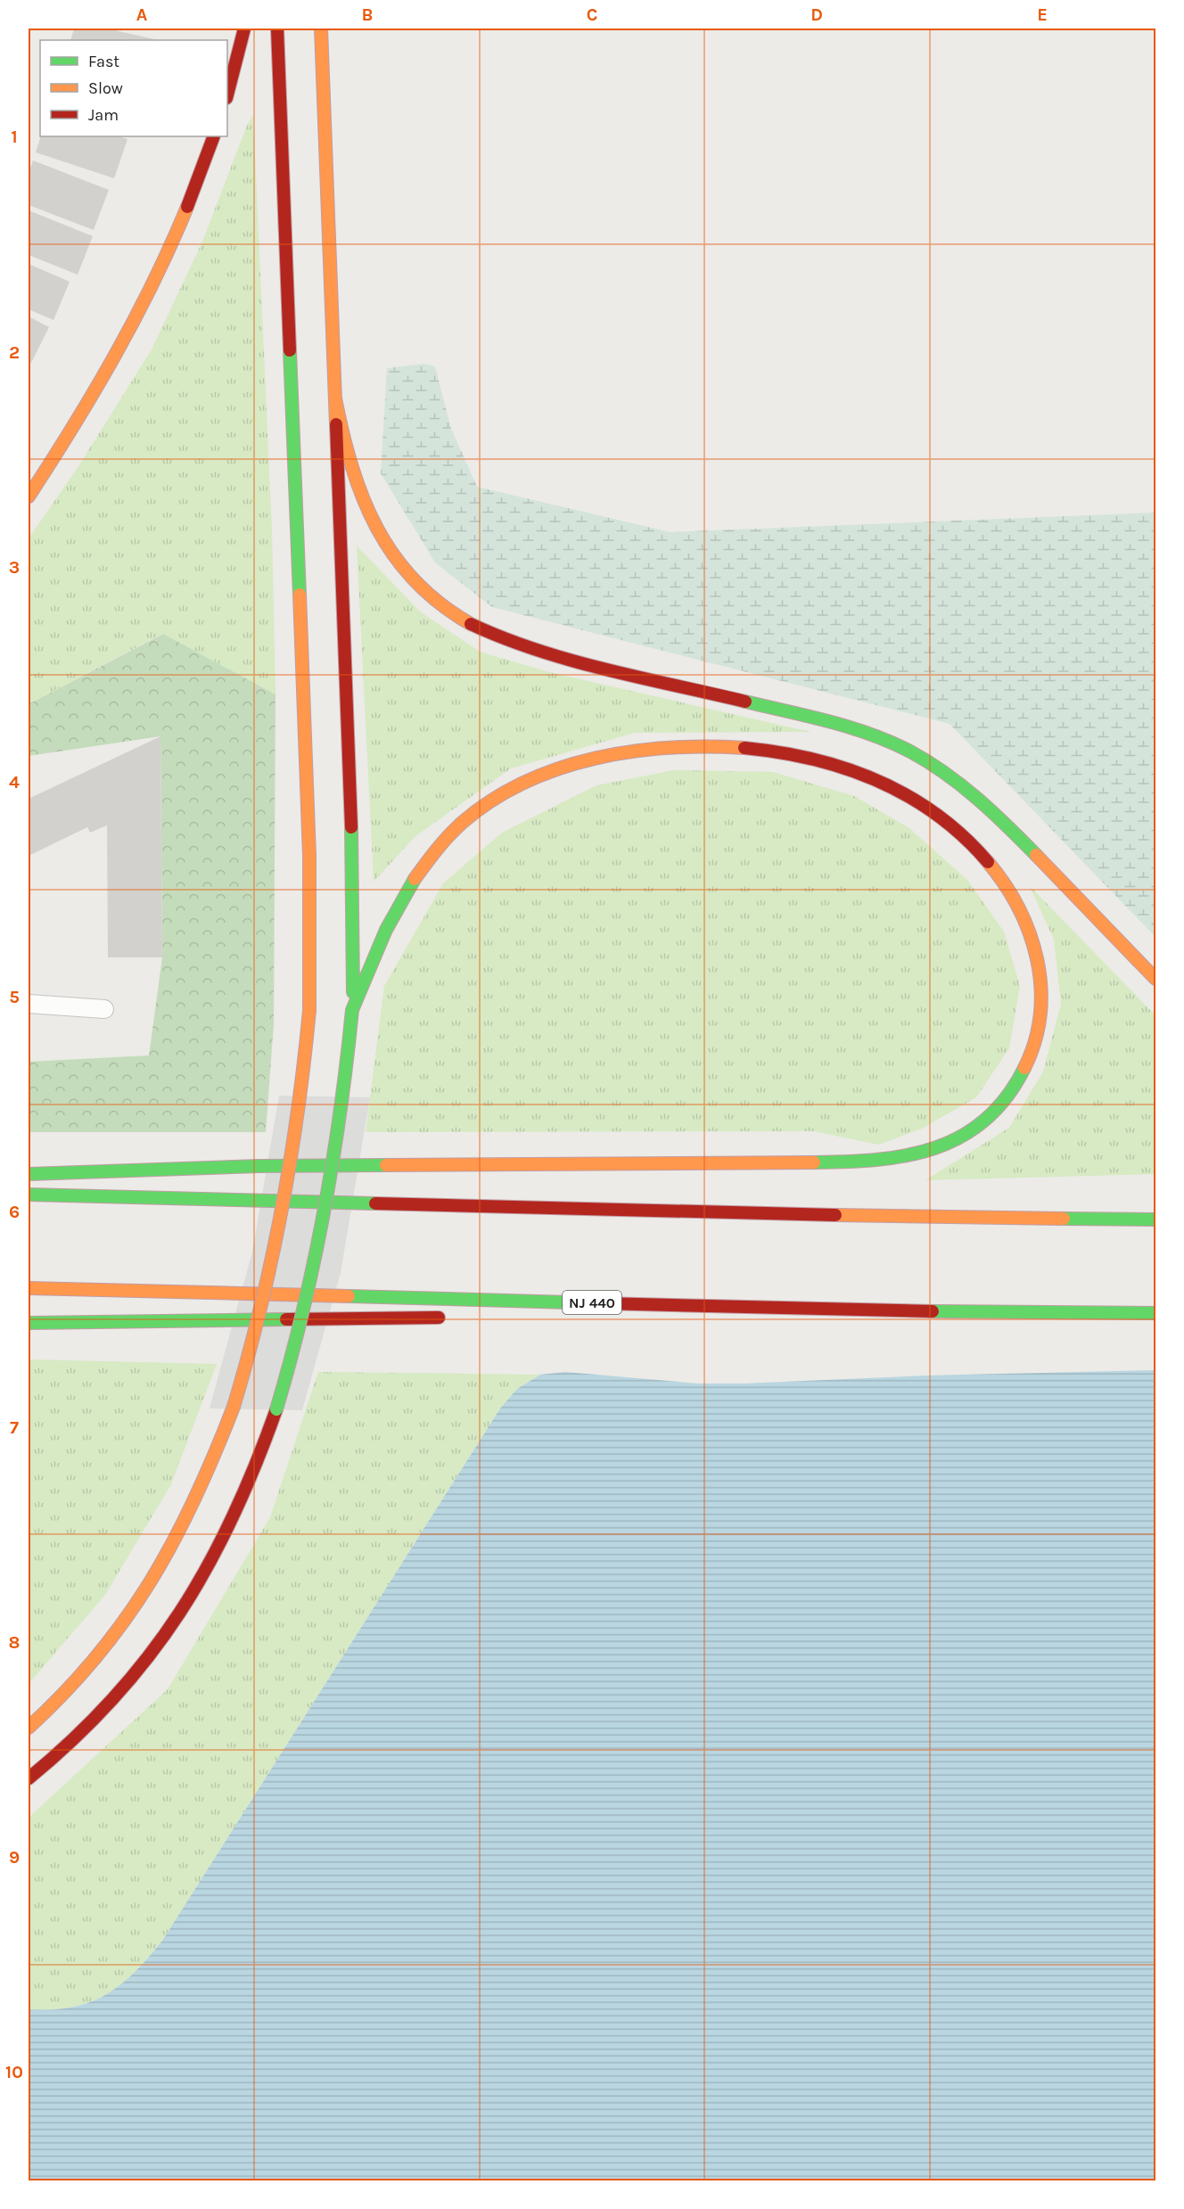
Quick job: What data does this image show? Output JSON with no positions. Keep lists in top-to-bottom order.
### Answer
{
  "streets": {
    "highway": ["NJ 440"]
  },
  "legend": ["Fast", "Slow", "Jam"],
  "grid": {
    "columns": [
      "A",
      "B",
      "C",
      "D",
      "E"
    ],
    "rows": [
      "1",
      "2",
      "3",
      "4",
      "5",
      "6",
      "7",
      "8",
      "9",
      "10"
    ]
  }
}
